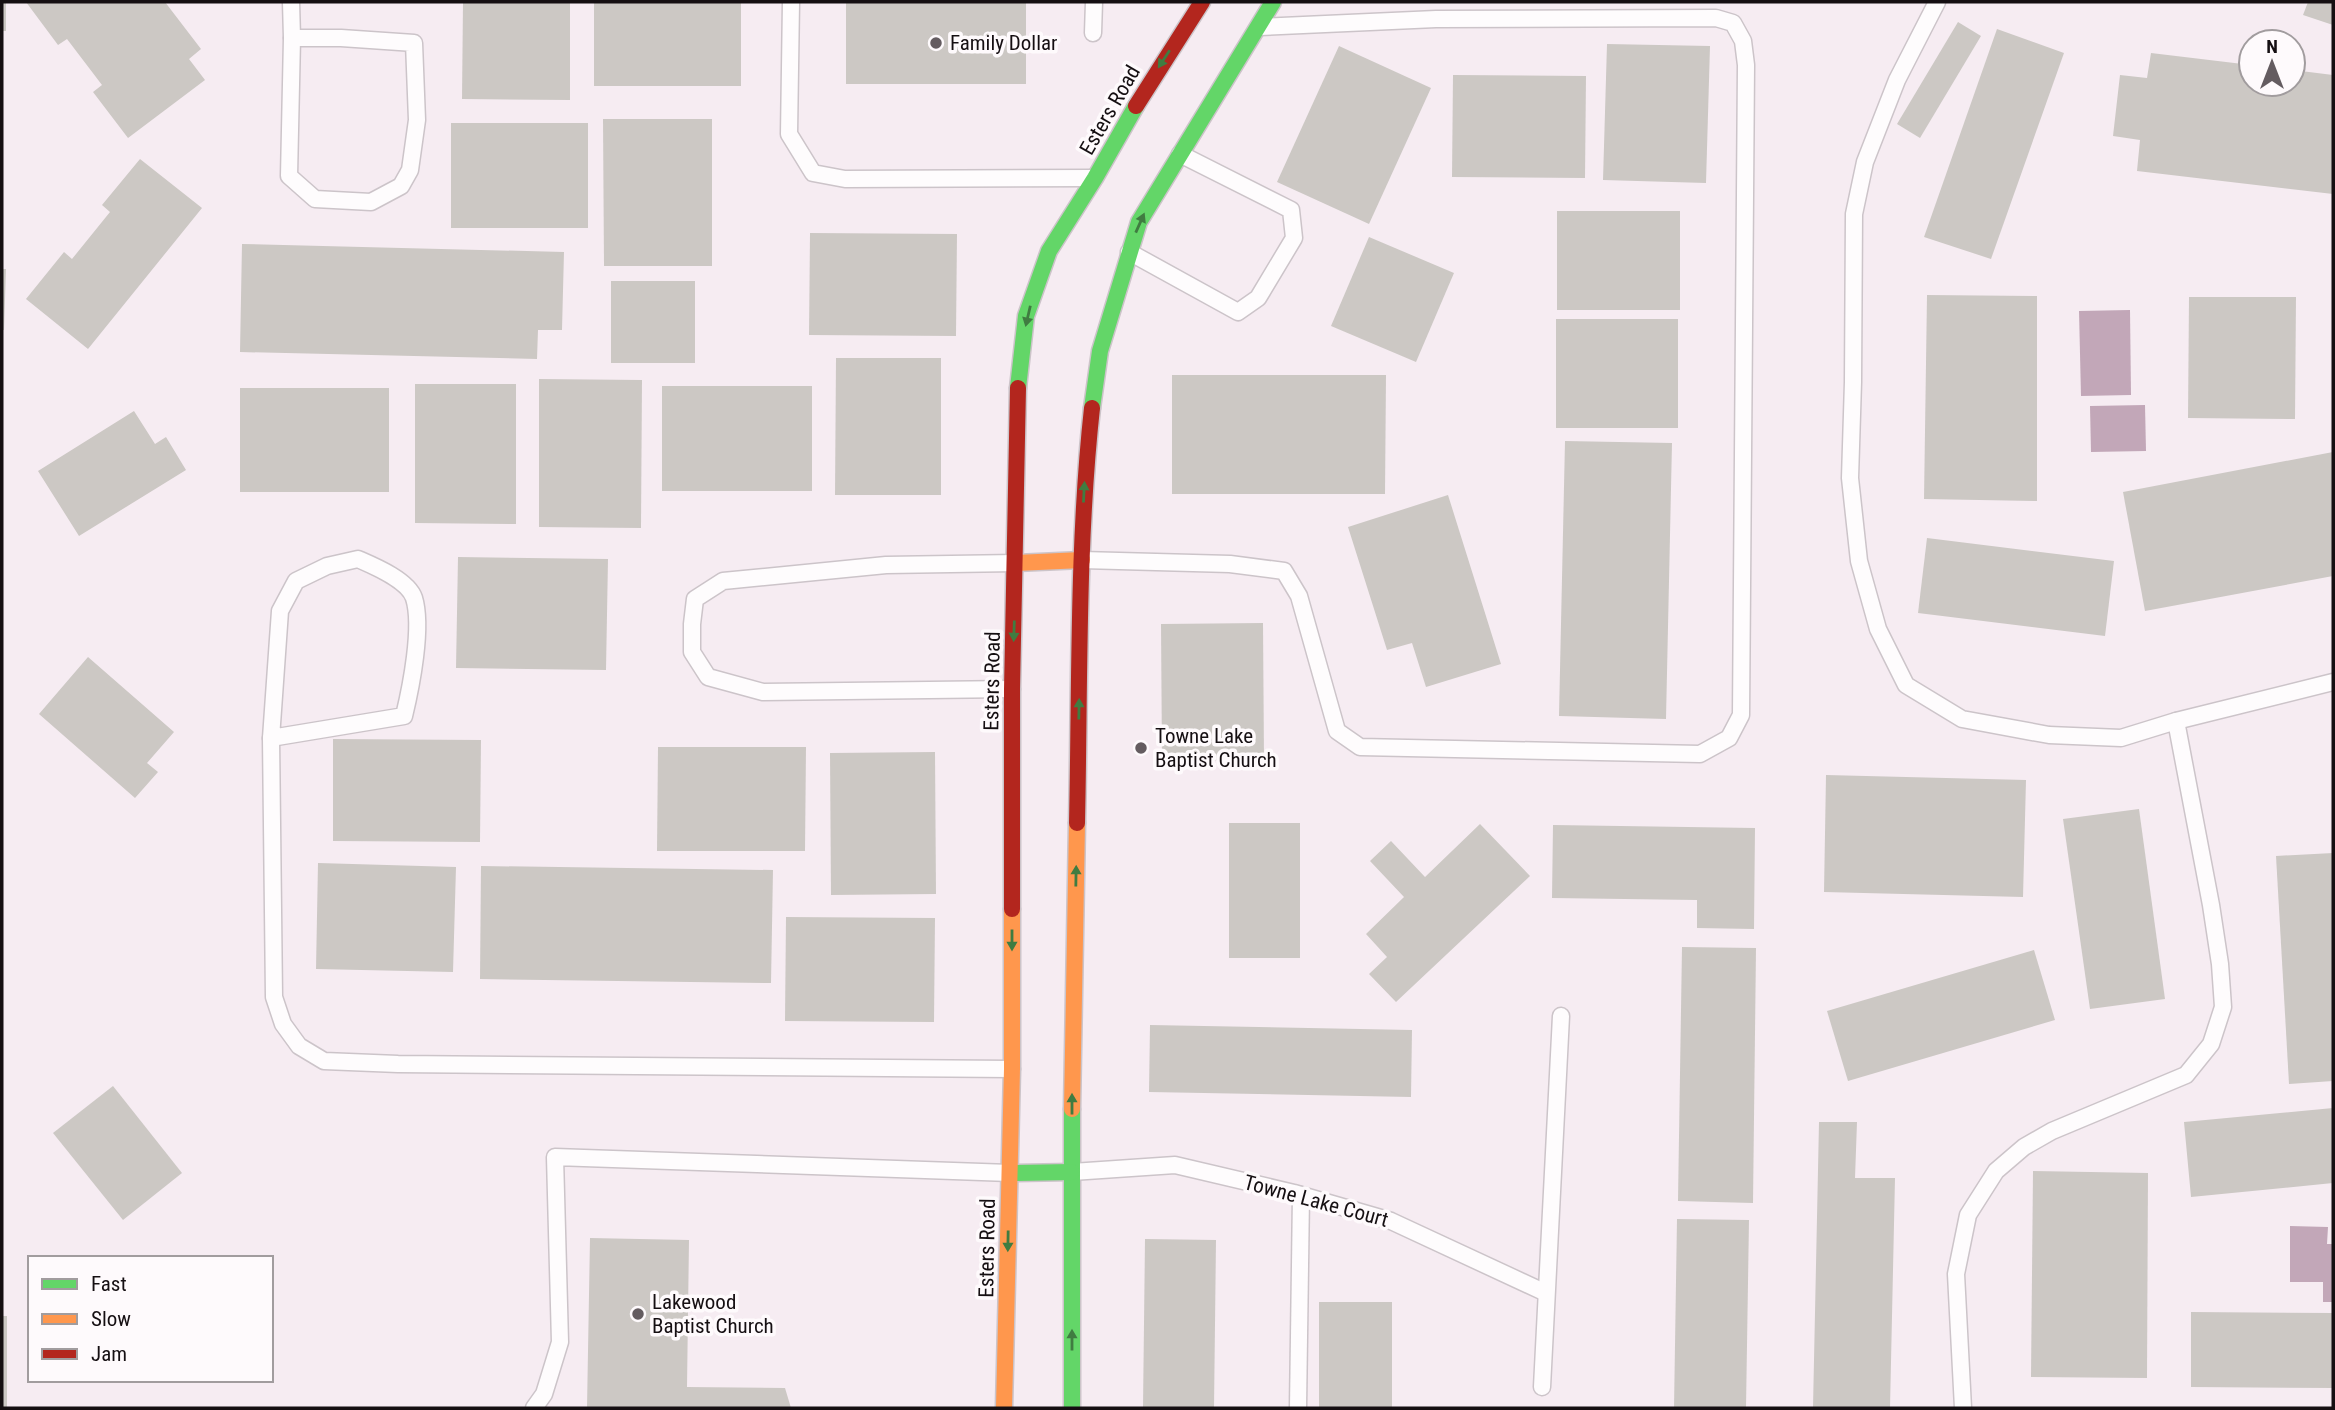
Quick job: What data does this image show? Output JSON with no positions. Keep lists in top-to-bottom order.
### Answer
{
  "streets": {
    "main road": ["Esters Road"],
    "lane": ["Towne Lake Court"]
  },
  "places": ["Family Dollar", "Towne Lake Baptist Church", "Lakewood Baptist Church"],
  "legend": ["Fast", "Slow", "Jam"],
  "north": "top"
}
